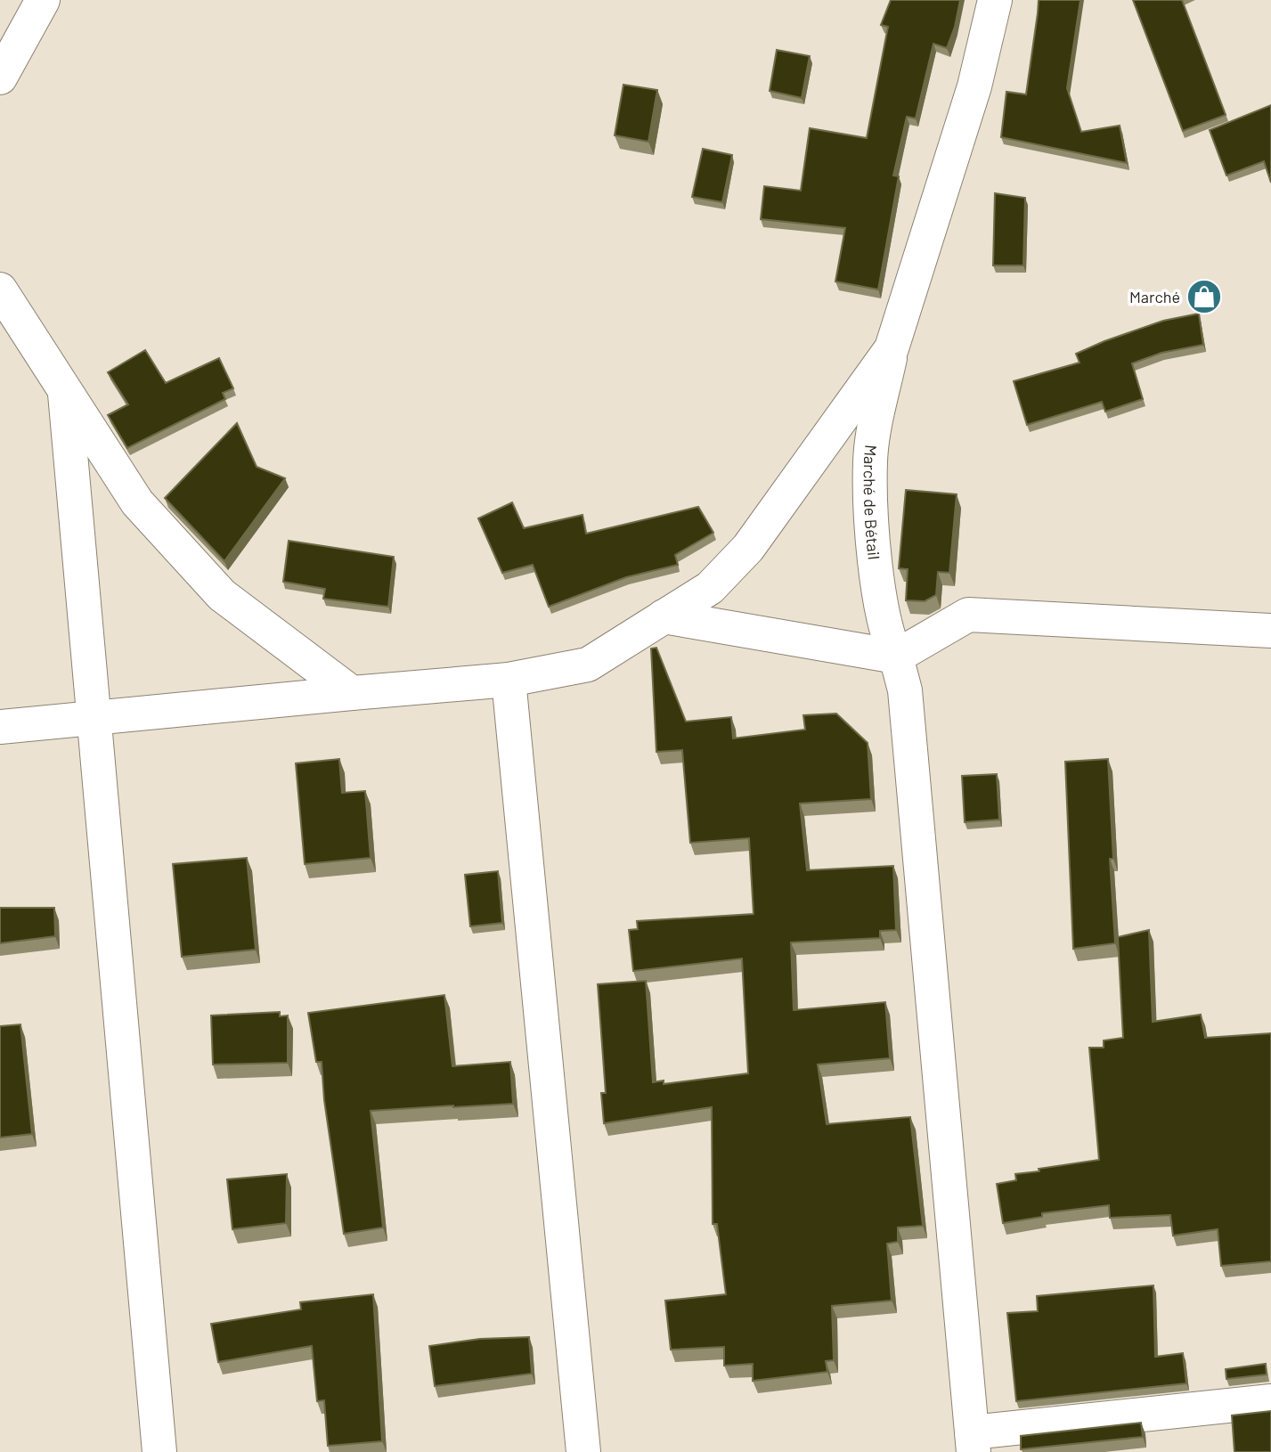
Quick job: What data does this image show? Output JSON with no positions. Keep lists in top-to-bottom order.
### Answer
{
  "streets": {
    "street": ["Marché de Bétail"]
  },
  "places": {
    "shop": ["Marché"]
  }
}
